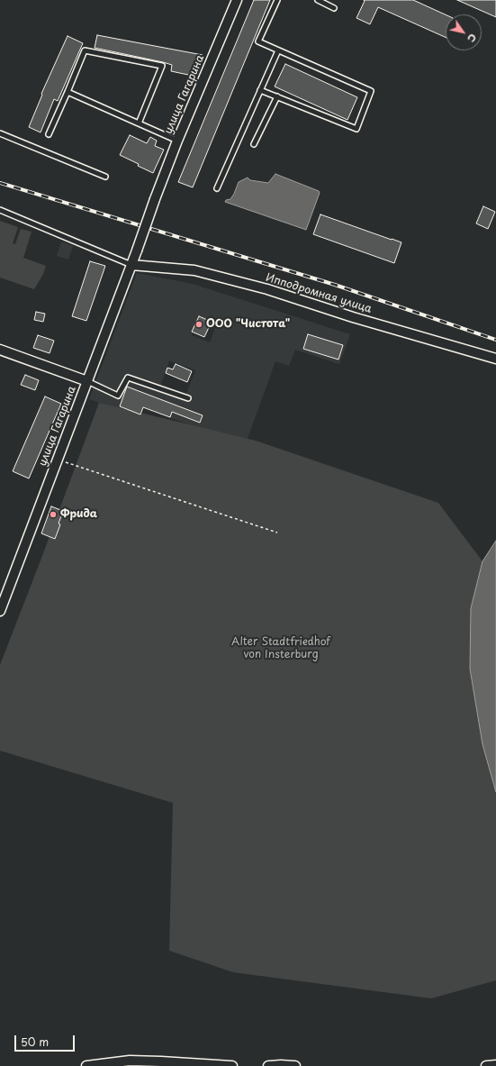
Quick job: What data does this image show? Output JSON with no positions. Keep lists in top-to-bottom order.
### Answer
{
  "streets": {
    "street": ["улица Гагарина", "Ипподромная улица"]
  },
  "crossings": [
    ["улица Гагарина", "Ипподромная улица"]
  ],
  "parks": ["Alter Stadtfriedhof von Insterburg"],
  "places": ["ООО \"Чистота\"", "Фрида"],
  "scale_bar": "50 m",
  "north": "bottom right"
}
